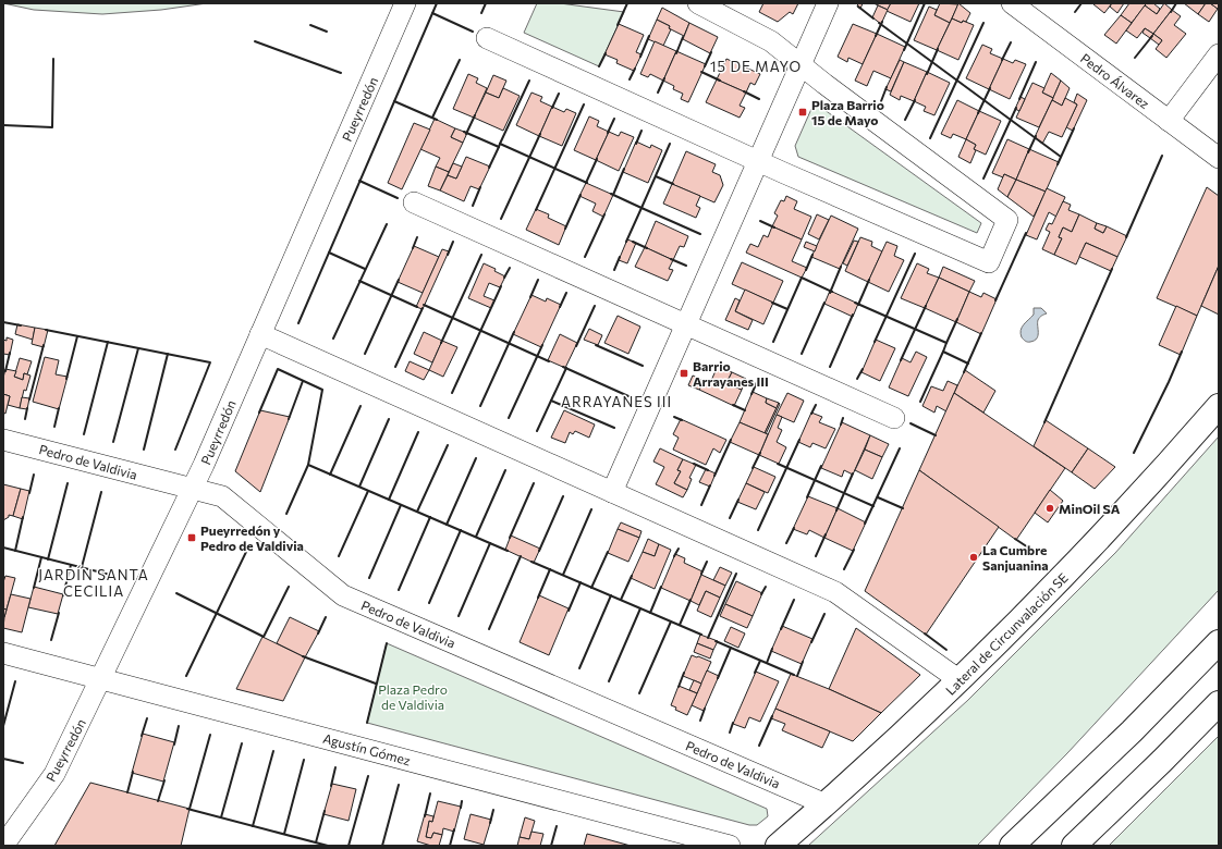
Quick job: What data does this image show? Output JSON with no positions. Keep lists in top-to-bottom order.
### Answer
{
  "streets": {
    "main road": ["Lateral de Circunvalación SE"],
    "street": [
      "Pedro Álvarez",
      "Pueyrredón",
      "Pedro de Valdivia",
      "Agustín Gómez"
    ]
  },
  "crossings": [
    ["Pueyrredón", "Pedro de Valdivia"],
    ["Pueyrredón", "Agustín Gómez"],
    ["Pedro de Valdivia", "Lateral de Circunvalación SE"]
  ],
  "districts": ["15 DE MAYO", "ARRAYANES III", "JARDÍN SANTA CECILIA"],
  "parks": ["Plaza Pedro de Valdivia"],
  "places": {
    "transit": ["Plaza Barrio 15 de Mayo", "Barrio Arrayanes III", "Pueyrredón y Pedro de Valdivia"],
    "other": ["MinOil SA", "La Cumbre Sanjuanina"]
  }
}
